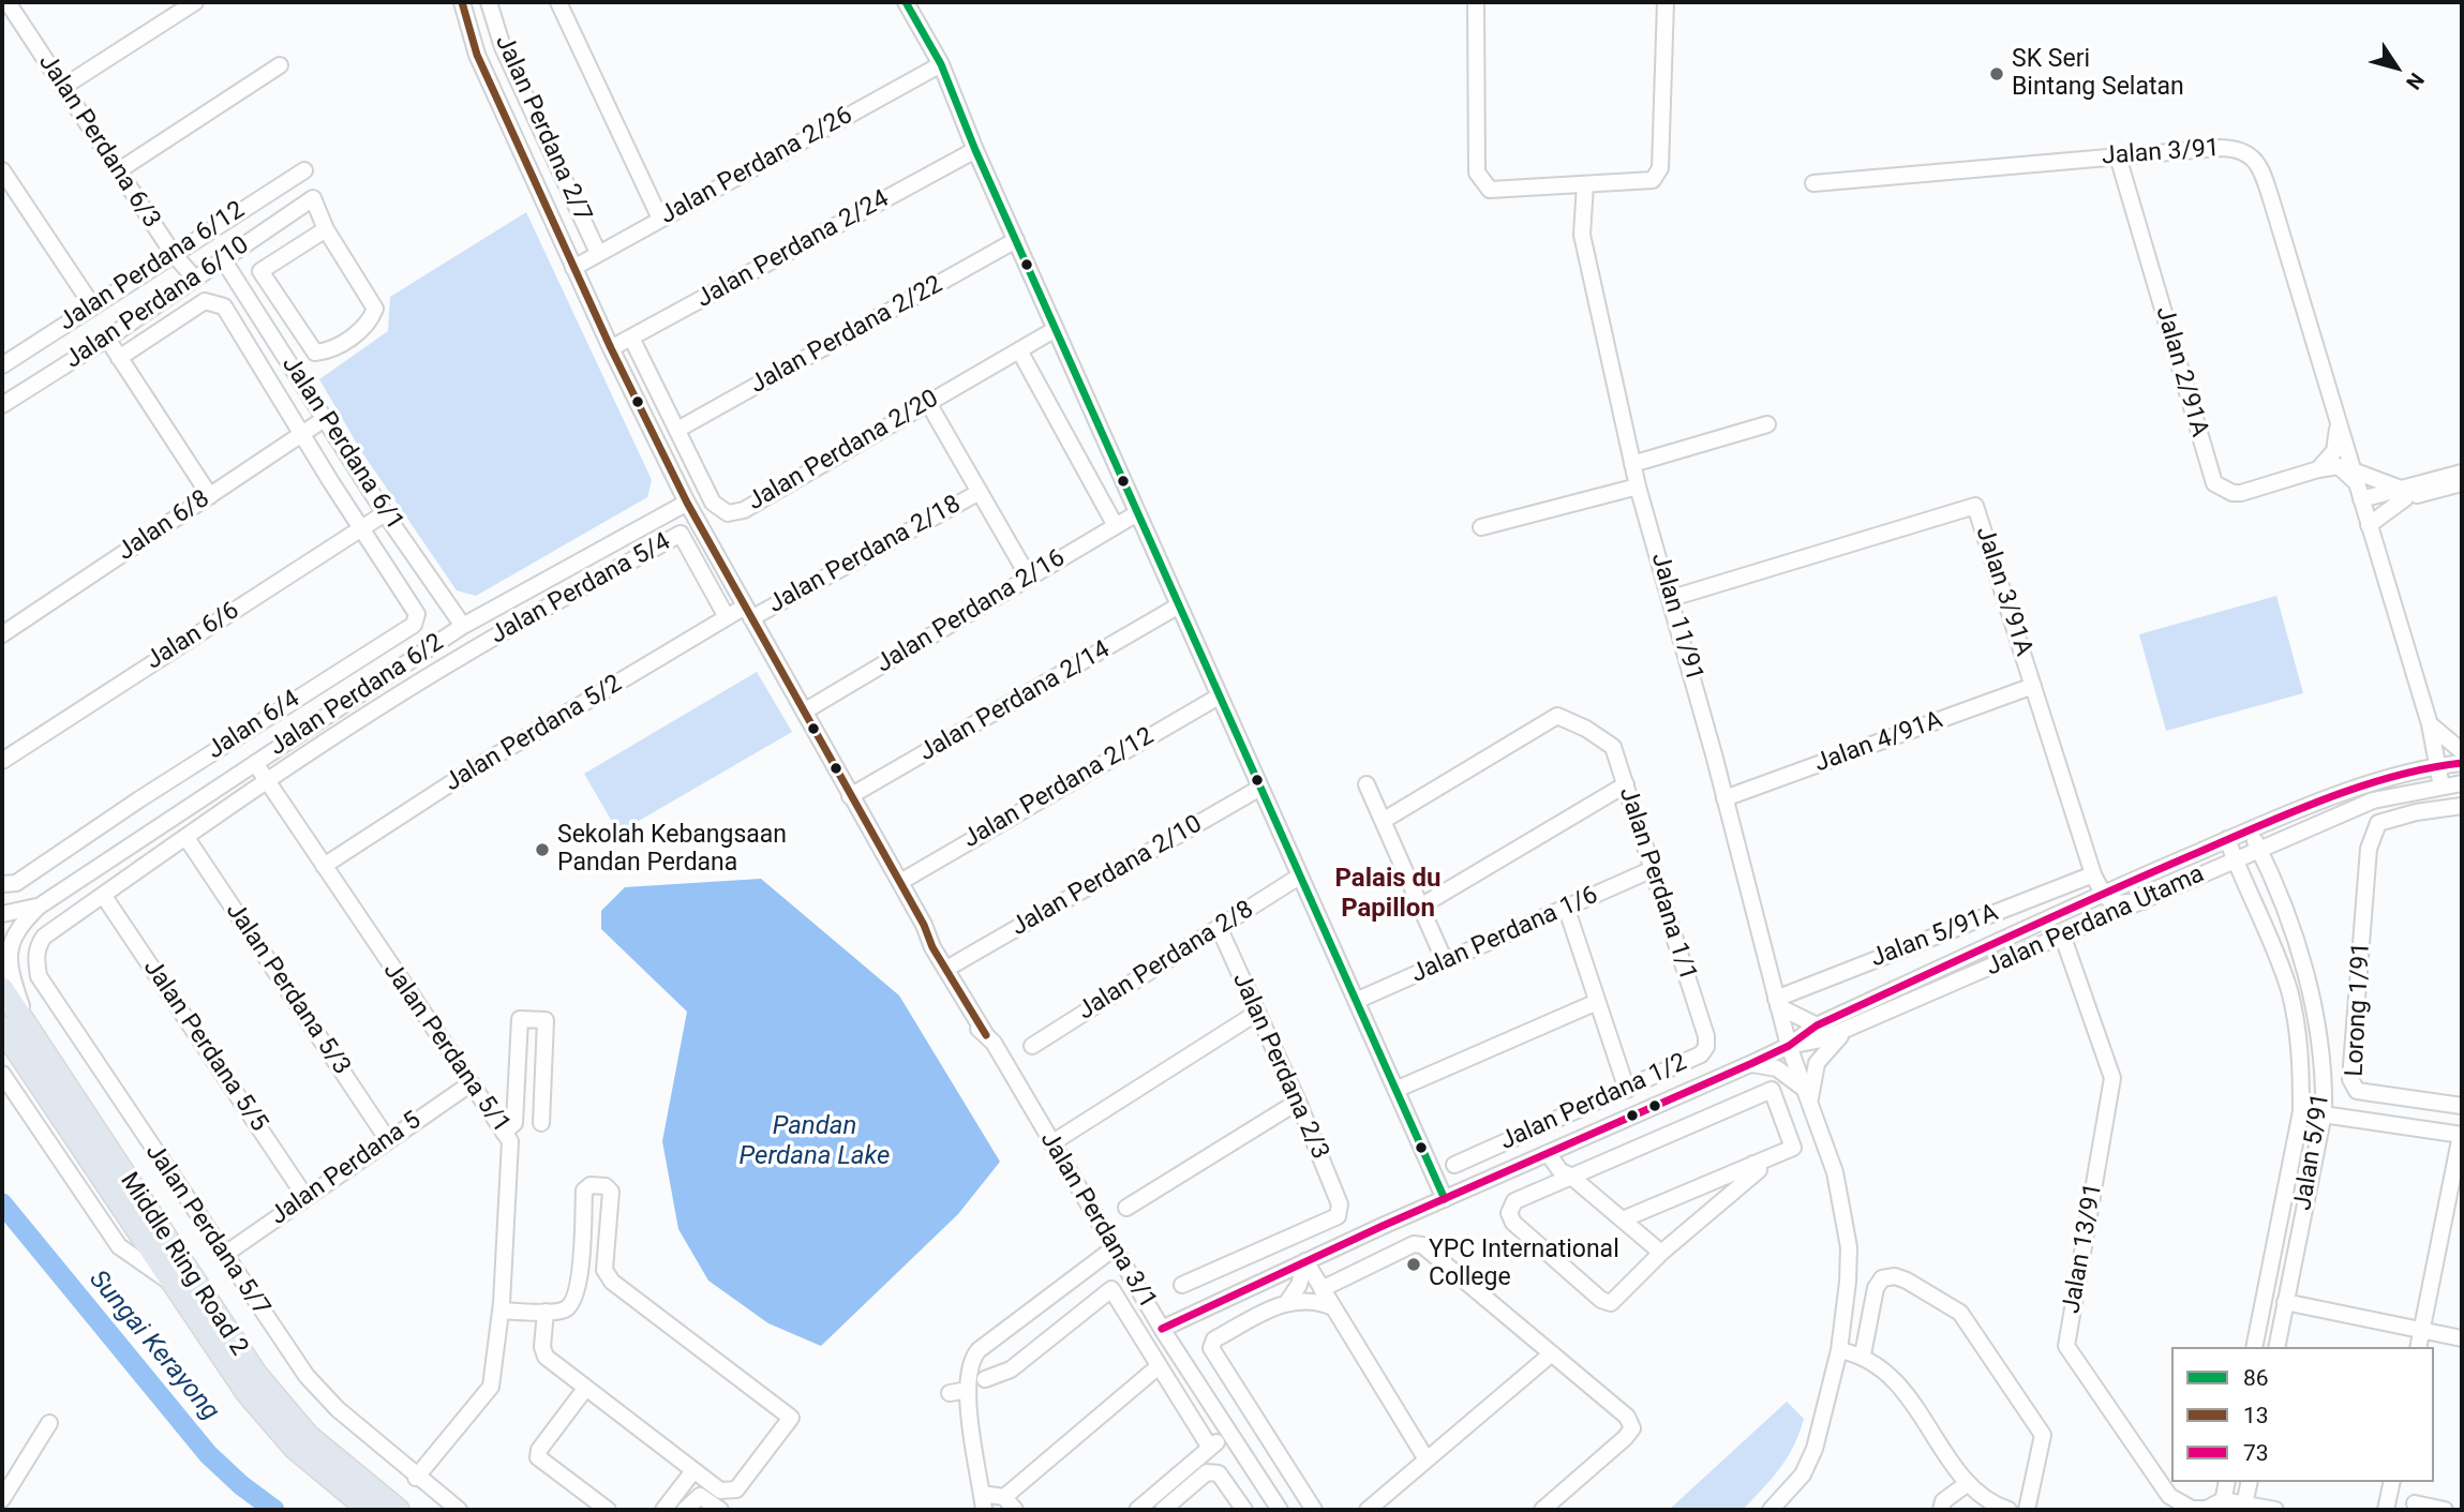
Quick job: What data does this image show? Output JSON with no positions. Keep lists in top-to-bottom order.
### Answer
{
  "streets": {
    "highway": ["Middle Ring Road 2"],
    "street": [
      "Jalan Perdana 2/7",
      "Jalan Perdana 6/3",
      "Jalan 3/91",
      "Jalan Perdana 2/26",
      "Jalan Perdana 2/24",
      "Jalan Perdana 6/12",
      "Jalan Perdana 6/10",
      "Jalan Perdana 2/22",
      "Jalan 2/91A",
      "Jalan Perdana 6/1",
      "Jalan Perdana 2/20",
      "Jalan 6/8",
      "Jalan Perdana 2/18",
      "Jalan Perdana 5/4",
      "Jalan 3/91A",
      "Jalan Perdana 2/16",
      "Jalan 11/91",
      "Jalan 6/6",
      "Jalan Perdana 6/2",
      "Jalan Perdana 2/14",
      "Jalan 6/4",
      "Jalan Perdana 5/2",
      "Jalan 4/91A",
      "Jalan Perdana 2/12",
      "Jalan Perdana 2/10",
      "Jalan Perdana 1/1",
      "Jalan Perdana Utama",
      "Jalan Perdana 1/6",
      "Jalan 5/91A",
      "Jalan Perdana 2/8",
      "Jalan Perdana 5/3",
      "Lorong 1/91",
      "Jalan Perdana 5/5",
      "Jalan Perdana 5/1",
      "Jalan Perdana 2/3",
      "Jalan Perdana 1/2",
      "Jalan 5/91",
      "Jalan Perdana 5",
      "Jalan Perdana 3/1",
      "Jalan Perdana 5/7",
      "Jalan 13/91"
    ]
  },
  "crossings": [
    ["Jalan Perdana 2/7", "Jalan Perdana 2/26"],
    ["Jalan Perdana 6/3", "Jalan Perdana 6/12"],
    ["Jalan Perdana 6/3", "Jalan Perdana 6/10"],
    ["Jalan 3/91", "Jalan 2/91A"],
    ["Jalan 3/91", "Jalan Perdana Utama"],
    ["Jalan Perdana 2/26", "Jalan Perdana 3/1"],
    ["Jalan Perdana 2/24", "Jalan Perdana 2/20"],
    ["Jalan Perdana 2/24", "Jalan Perdana 3/1"],
    ["Jalan Perdana 6/10", "Jalan Perdana 6/1"],
    ["Jalan Perdana 2/22", "Jalan Perdana 2/20"],
    ["Jalan Perdana 6/1", "Jalan 6/8"],
    ["Jalan Perdana 6/1", "Jalan 6/6"],
    ["Jalan Perdana 6/1", "Jalan Perdana 6/2"],
    ["Jalan 6/8", "Jalan 6/4"],
    ["Jalan Perdana 2/18", "Jalan Perdana 5/2"],
    ["Jalan Perdana 2/18", "Jalan Perdana 3/1"],
    ["Jalan Perdana 5/4", "Jalan Perdana 5/2"],
    ["Jalan Perdana 5/4", "Jalan Perdana 5/3"],
    ["Jalan Perdana 5/4", "Jalan Perdana 5/5"],
    ["Jalan Perdana 5/4", "Jalan Perdana 5/1"],
    ["Jalan Perdana 5/4", "Jalan Perdana 5/7"],
    ["Jalan 3/91A", "Jalan 11/91"],
    ["Jalan 3/91A", "Jalan 4/91A"],
    ["Jalan 3/91A", "Jalan Perdana Utama"],
    ["Jalan 3/91A", "Jalan 5/91A"],
    ["Jalan Perdana 2/16", "Jalan Perdana 3/1"],
    ["Jalan 11/91", "Jalan 4/91A"],
    ["Jalan 11/91", "Jalan Perdana Utama"],
    ["Jalan 11/91", "Jalan 5/91A"],
    ["Jalan 6/6", "Jalan 6/4"],
    ["Jalan Perdana 6/2", "Jalan Perdana 5/1"],
    ["Jalan Perdana 6/2", "Jalan Perdana 3/1"],
    ["Jalan Perdana 6/2", "Middle Ring Road 2"],
    ["Jalan Perdana 2/14", "Jalan Perdana 3/1"],
    ["Jalan Perdana 5/2", "Jalan Perdana 5/1"],
    ["Jalan Perdana 5/2", "Jalan Perdana 3/1"],
    ["Jalan Perdana 2/12", "Jalan Perdana 3/1"],
    ["Jalan Perdana 2/10", "Jalan Perdana 3/1"],
    ["Jalan Perdana 1/1", "Jalan Perdana 1/6"],
    ["Jalan Perdana 1/1", "Jalan Perdana 1/2"],
    ["Jalan Perdana Utama", "Jalan 5/91"],
    ["Jalan Perdana Utama", "Jalan Perdana 3/1"],
    ["Jalan Perdana Utama", "Jalan 13/91"],
    ["Jalan Perdana 2/8", "Jalan Perdana 2/3"],
    ["Jalan Perdana 5/3", "Jalan Perdana 5"],
    ["Jalan Perdana 5/5", "Jalan Perdana 5"],
    ["Jalan Perdana 5/1", "Jalan Perdana 5"],
    ["Jalan Perdana 5/1", "Jalan Perdana 5/7"],
    ["Jalan Perdana 5", "Jalan Perdana 5/7"]
  ],
  "districts": ["Palais du Papillon"],
  "water": ["Pandan Perdana Lake", "Sungai Kerayong"],
  "places": ["SK Seri Bintang Selatan", "Sekolah Kebangsaan Pandan Perdana", "YPC International College"],
  "lines": ["transit line 86", "transit line 13", "transit line 73"],
  "legend": ["86", "13", "73"],
  "north": "bottom right"
}
